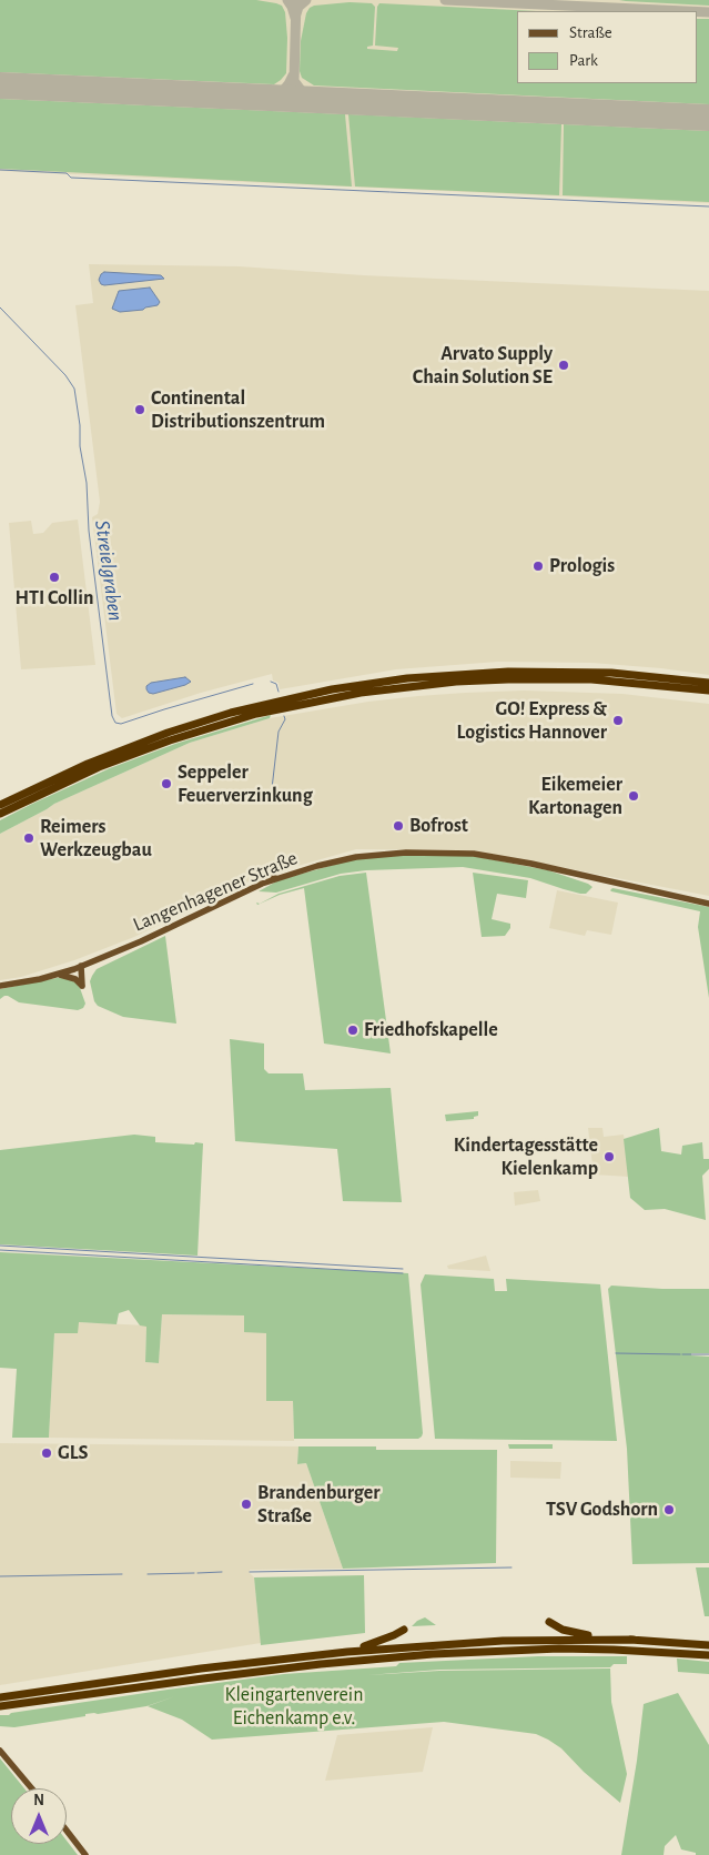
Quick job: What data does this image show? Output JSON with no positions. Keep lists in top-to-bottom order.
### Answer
{
  "streets": {
    "main road": ["Langenhagener Straße"]
  },
  "water": ["Streielgraben"],
  "parks": ["Kleingartenverein Eichenkamp e.v."],
  "places": [
    "Arvato Supply Chain Solution SE",
    "Continental Distributionszentrum",
    "Prologis",
    "HTI Collin",
    "GO! Express & Logistics Hannover",
    "Seppeler Feuerverzinkung",
    "Eikemeier Kartonagen",
    "Bofrost",
    "Reimers Werkzeugbau",
    "Friedhofskapelle",
    "Kindertagesstätte Kielenkamp",
    "GLS",
    "Brandenburger Straße",
    "TSV Godshorn"
  ],
  "legend": ["Straße", "Park"],
  "north": "top"
}
